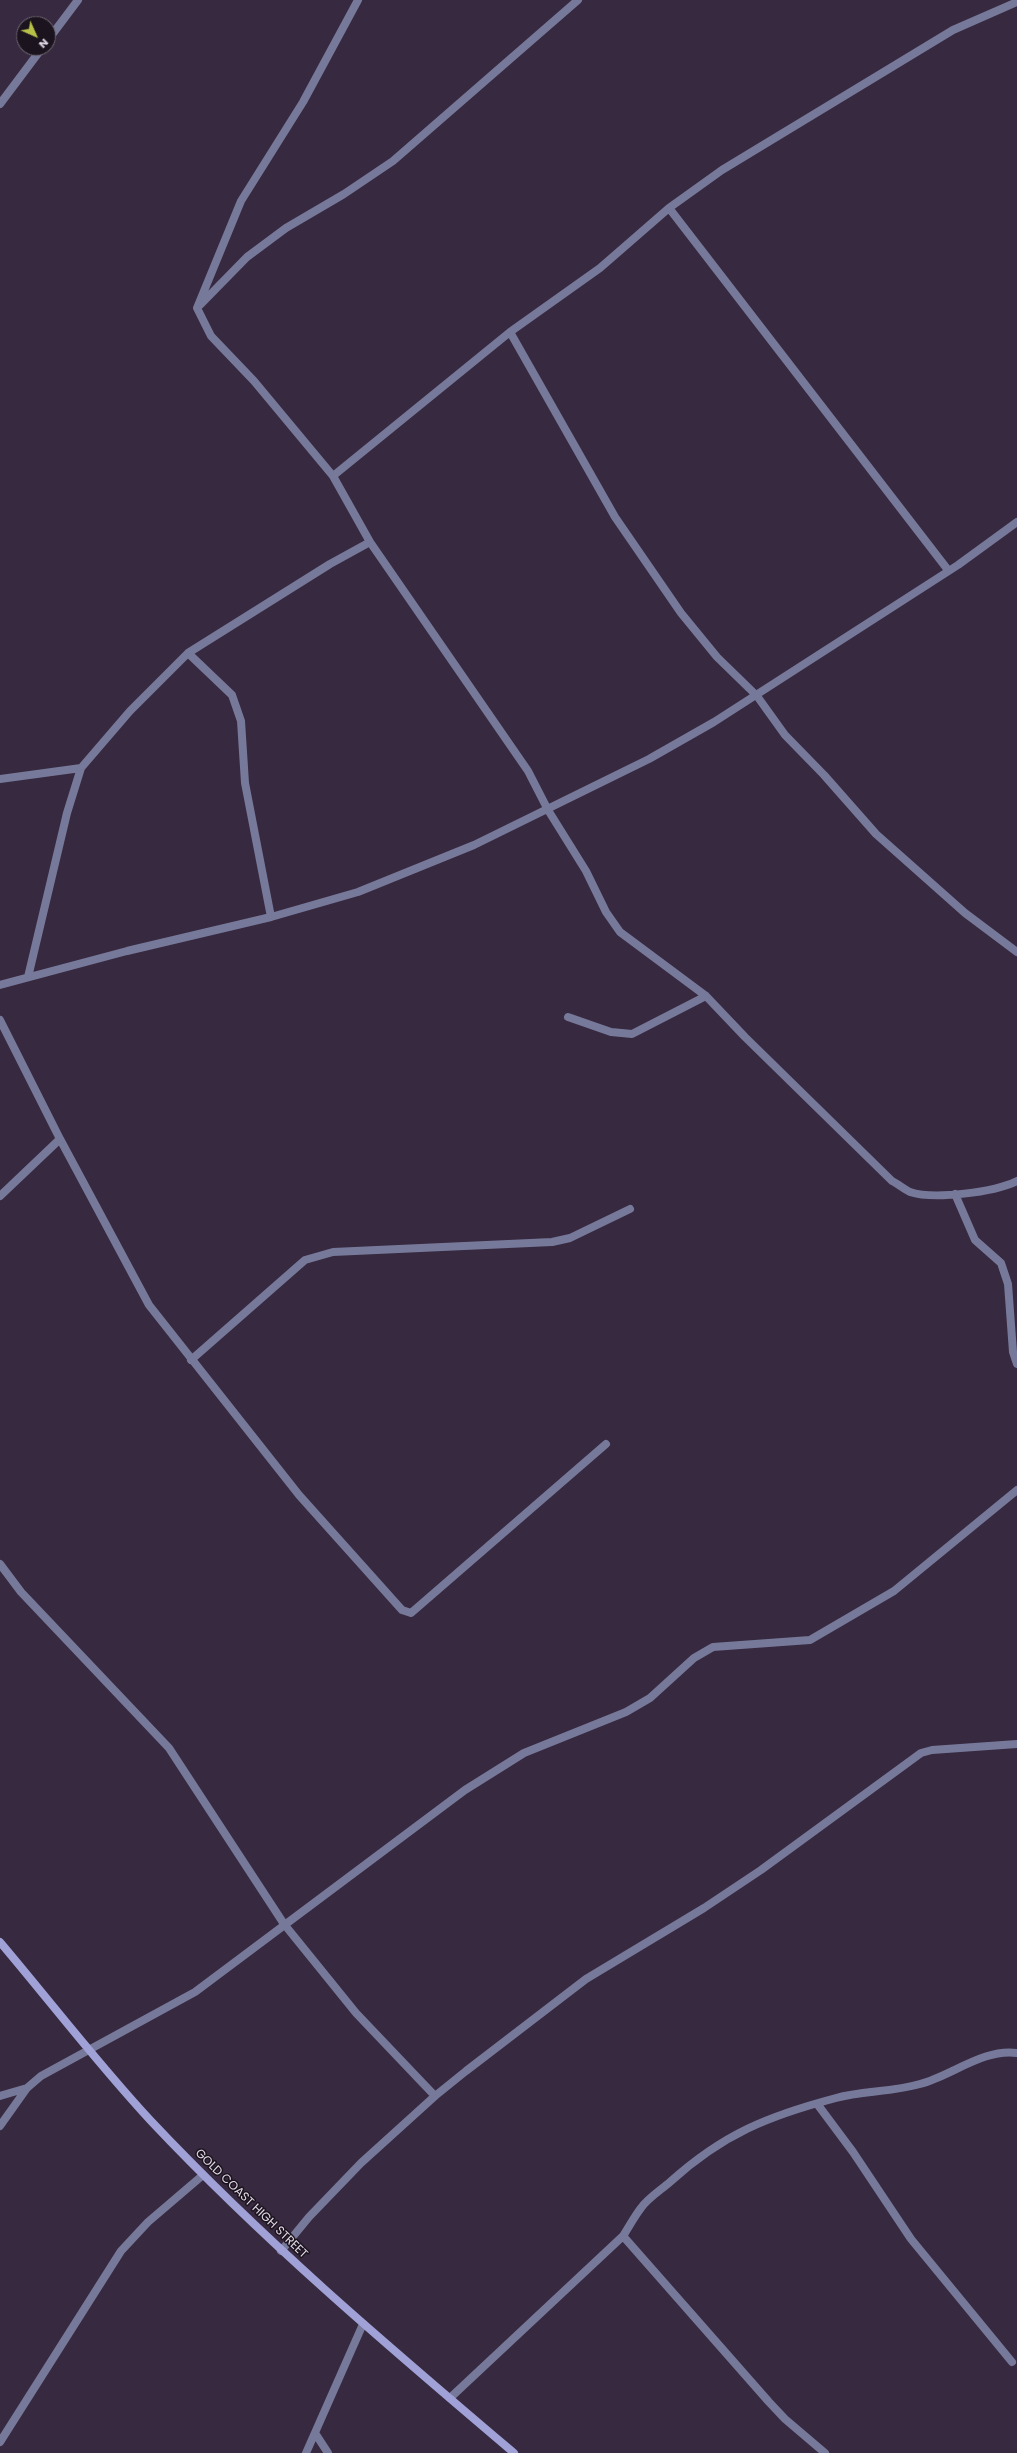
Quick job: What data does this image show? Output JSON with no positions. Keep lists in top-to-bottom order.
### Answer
{
  "streets": {
    "street": ["GOLD COAST HIGH STREET"]
  },
  "north": "bottom right"
}
